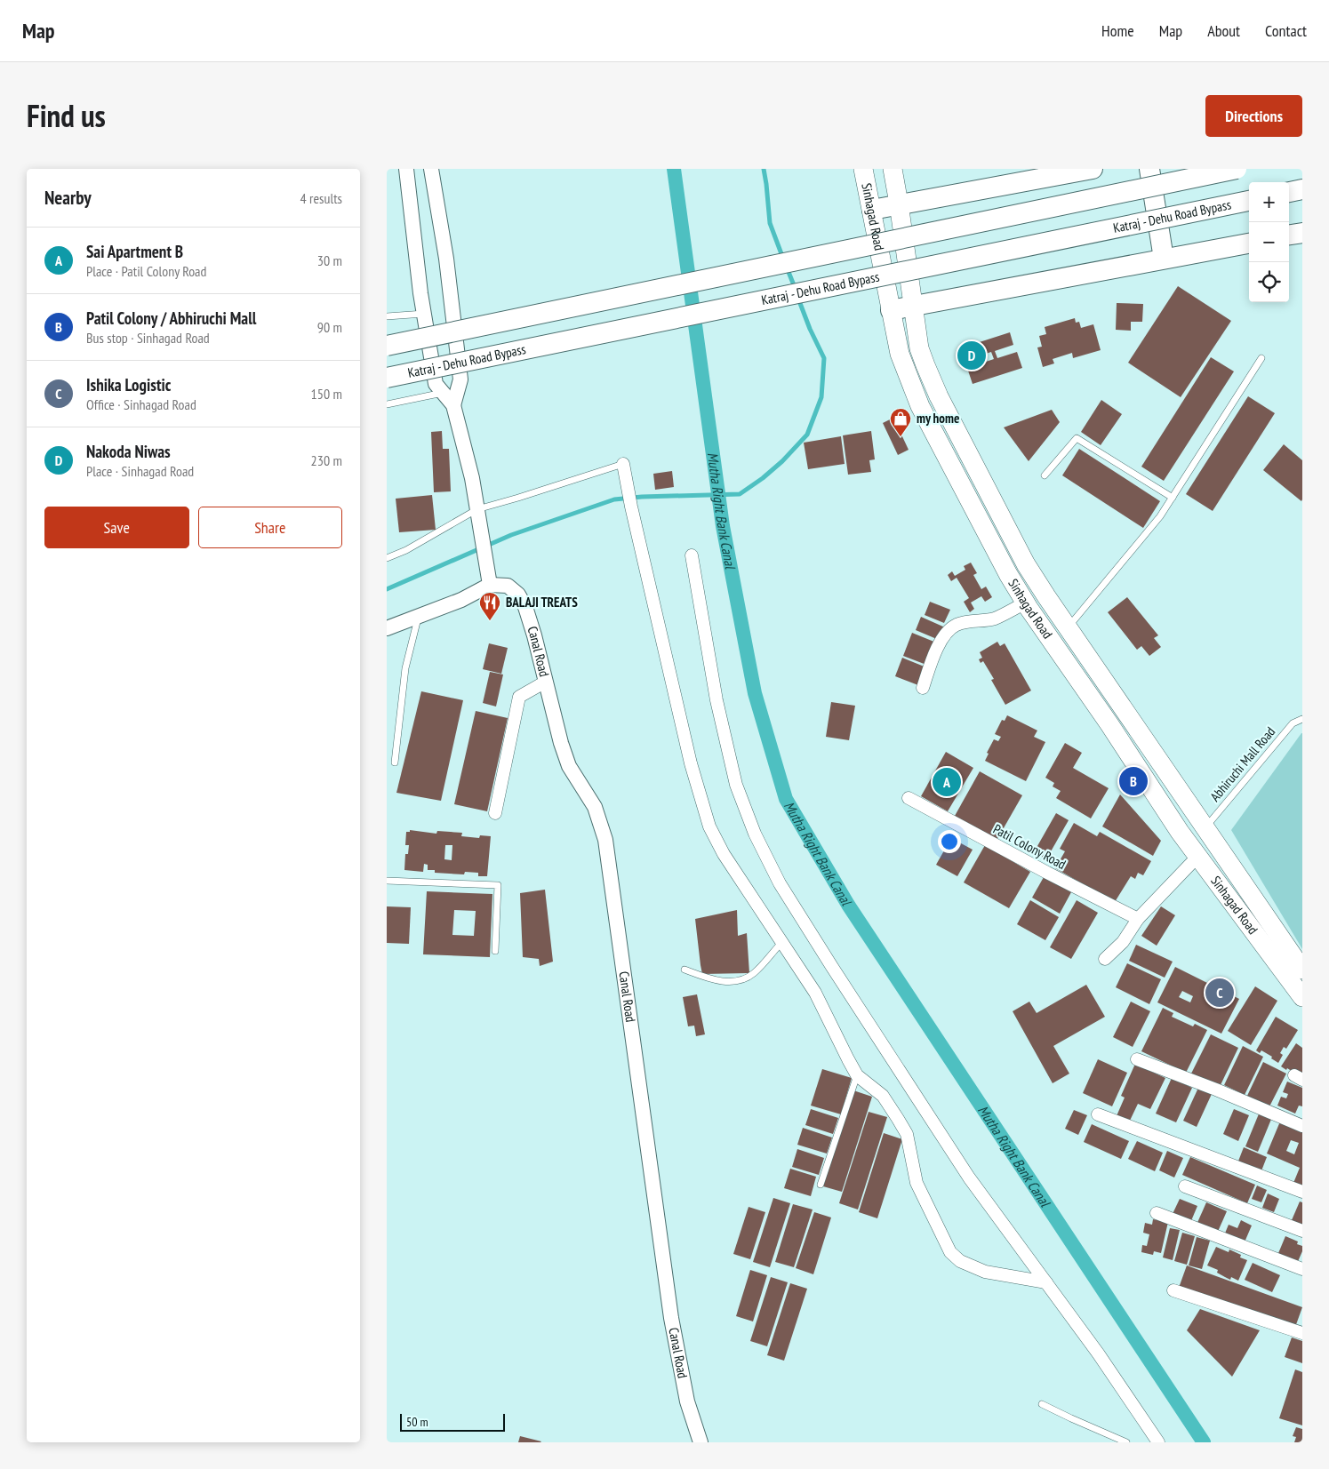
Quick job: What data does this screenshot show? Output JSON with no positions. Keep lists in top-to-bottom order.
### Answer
{
  "streets": {
    "highway": ["Katraj - Dehu Road Bypass"],
    "main road": ["Sinhagad Road"],
    "street": ["Canal Road", "Patil Colony Road"],
    "lane": ["Abhiruchi Mall Road"]
  },
  "crossings": [
    ["Sinhagad Road", "Abhiruchi Mall Road"]
  ],
  "water": ["Mutha Right Bank Canal"],
  "places": {
    "shop": ["my home"],
    "restaurant": ["BALAJI TREATS"]
  },
  "scale_bar": "50 m",
  "page": {
    "header": "Map",
    "nav": [
      "Home",
      "Map",
      "About",
      "Contact"
    ],
    "title": "Find us",
    "buttons": [
      "Directions",
      ["Save", "Share"]
    ],
    "heading": ["Nearby", "4 results"],
    "map_buttons": ["+", "−"],
    "list": [
      {
        "mark": "A",
        "name": "Sai Apartment B",
        "note": "Place · Patil Colony Road",
        "value": "30 m"
      },
      {
        "mark": "B",
        "name": "Patil Colony / Abhiruchi Mall",
        "note": "Bus stop · Sinhagad Road",
        "value": "90 m"
      },
      {
        "mark": "C",
        "name": "Ishika Logistic",
        "note": "Office · Sinhagad Road",
        "value": "150 m"
      },
      {
        "mark": "D",
        "name": "Nakoda Niwas",
        "note": "Place · Sinhagad Road",
        "value": "230 m"
      }
    ],
    "pins": [
      "D",
      "B",
      "A",
      "C"
    ],
    "scale": "50 m"
  }
}
